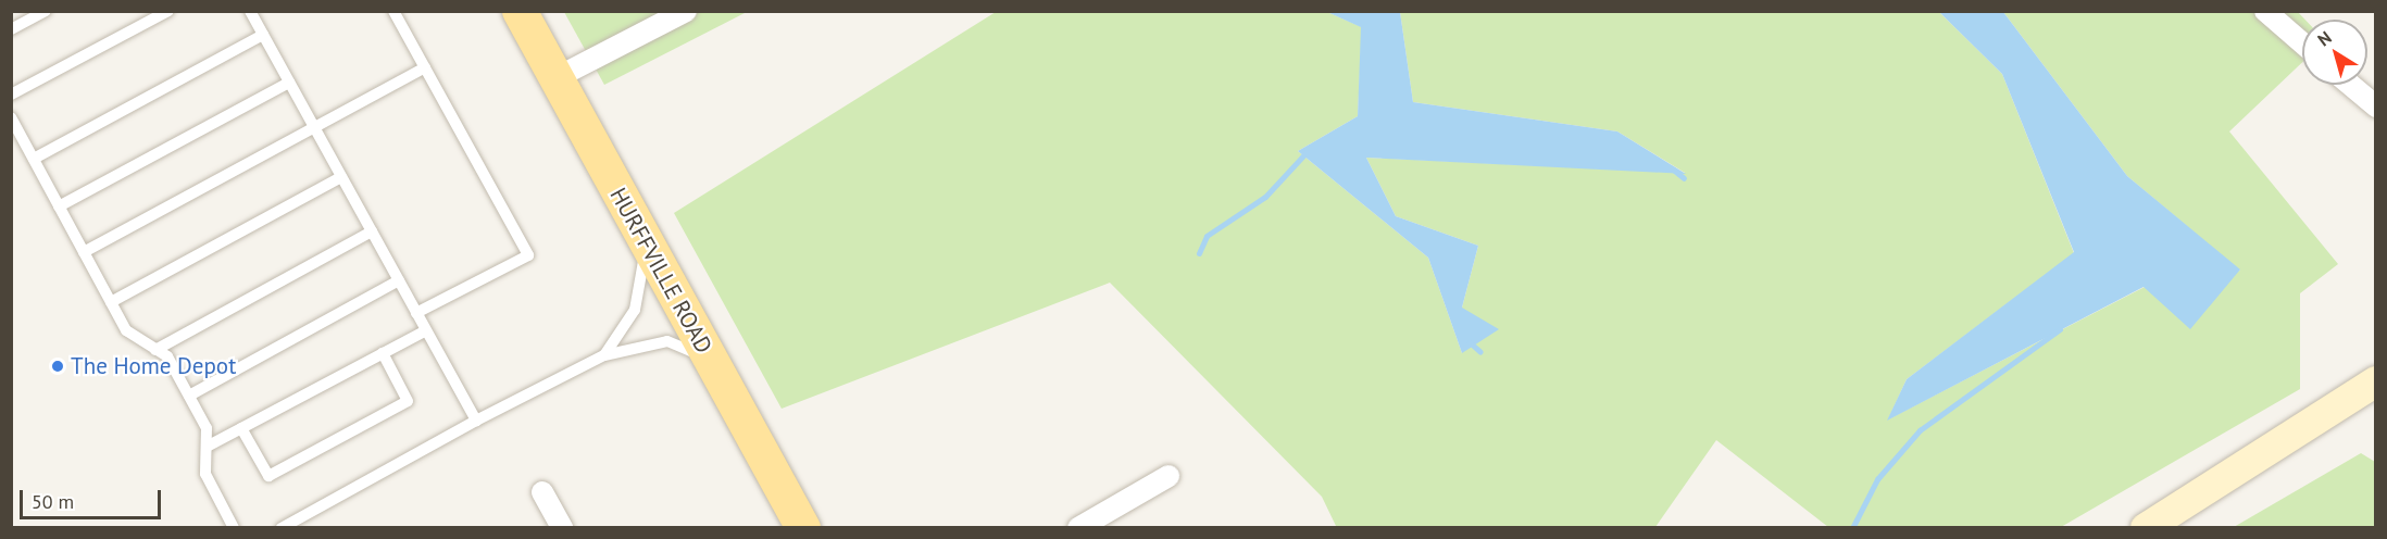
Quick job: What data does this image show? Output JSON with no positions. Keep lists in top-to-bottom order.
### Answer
{
  "streets": {
    "main road": ["HURFFVILLE ROAD"]
  },
  "places": ["The Home Depot"],
  "scale_bar": "50 m",
  "north": "top left"
}
